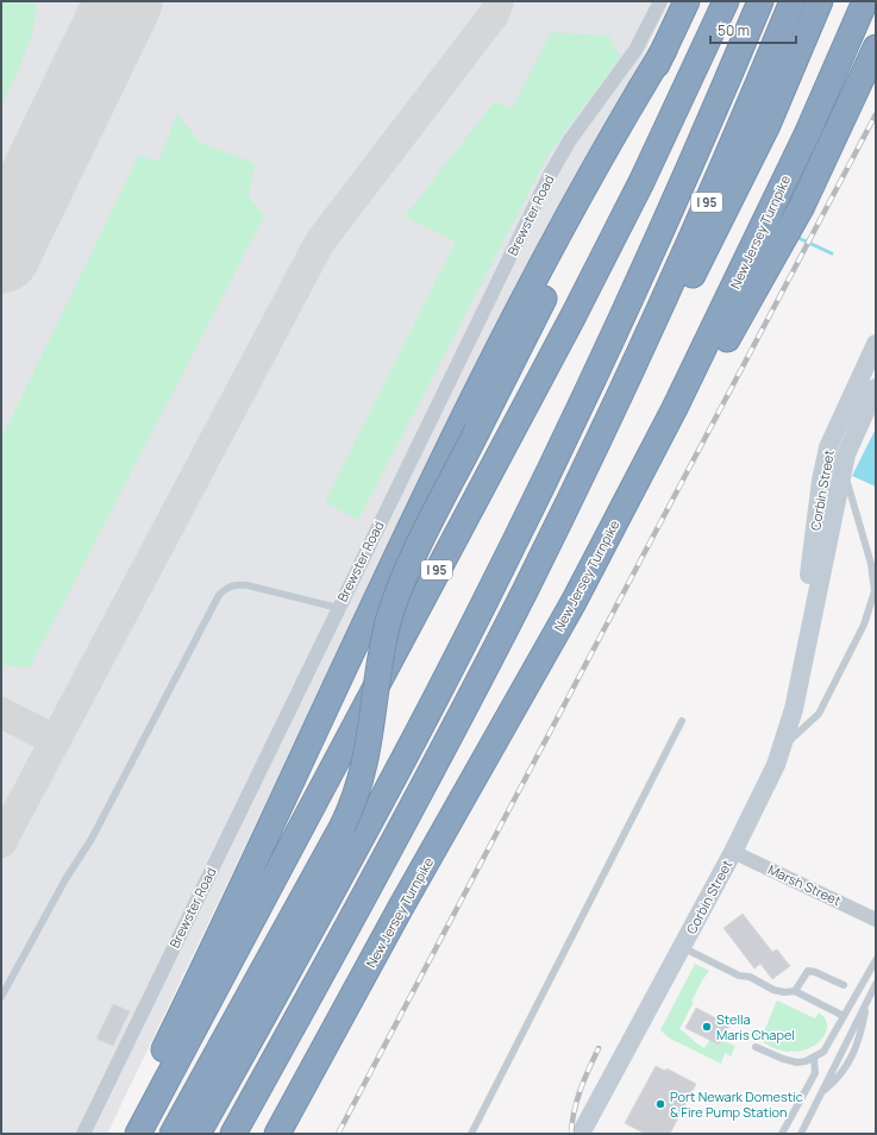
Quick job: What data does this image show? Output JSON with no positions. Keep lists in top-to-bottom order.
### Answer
{
  "streets": {
    "highway": ["I 95", "New Jersey Turnpike"],
    "main road": ["Corbin Street"],
    "street": ["Brewster Road", "Marsh Street"]
  },
  "crossings": [
    ["Corbin Street", "Marsh Street"]
  ],
  "places": ["Stella Maris Chapel", "Port Newark Domestic & Fire Pump Station"],
  "scale_bar": "50 m"
}
